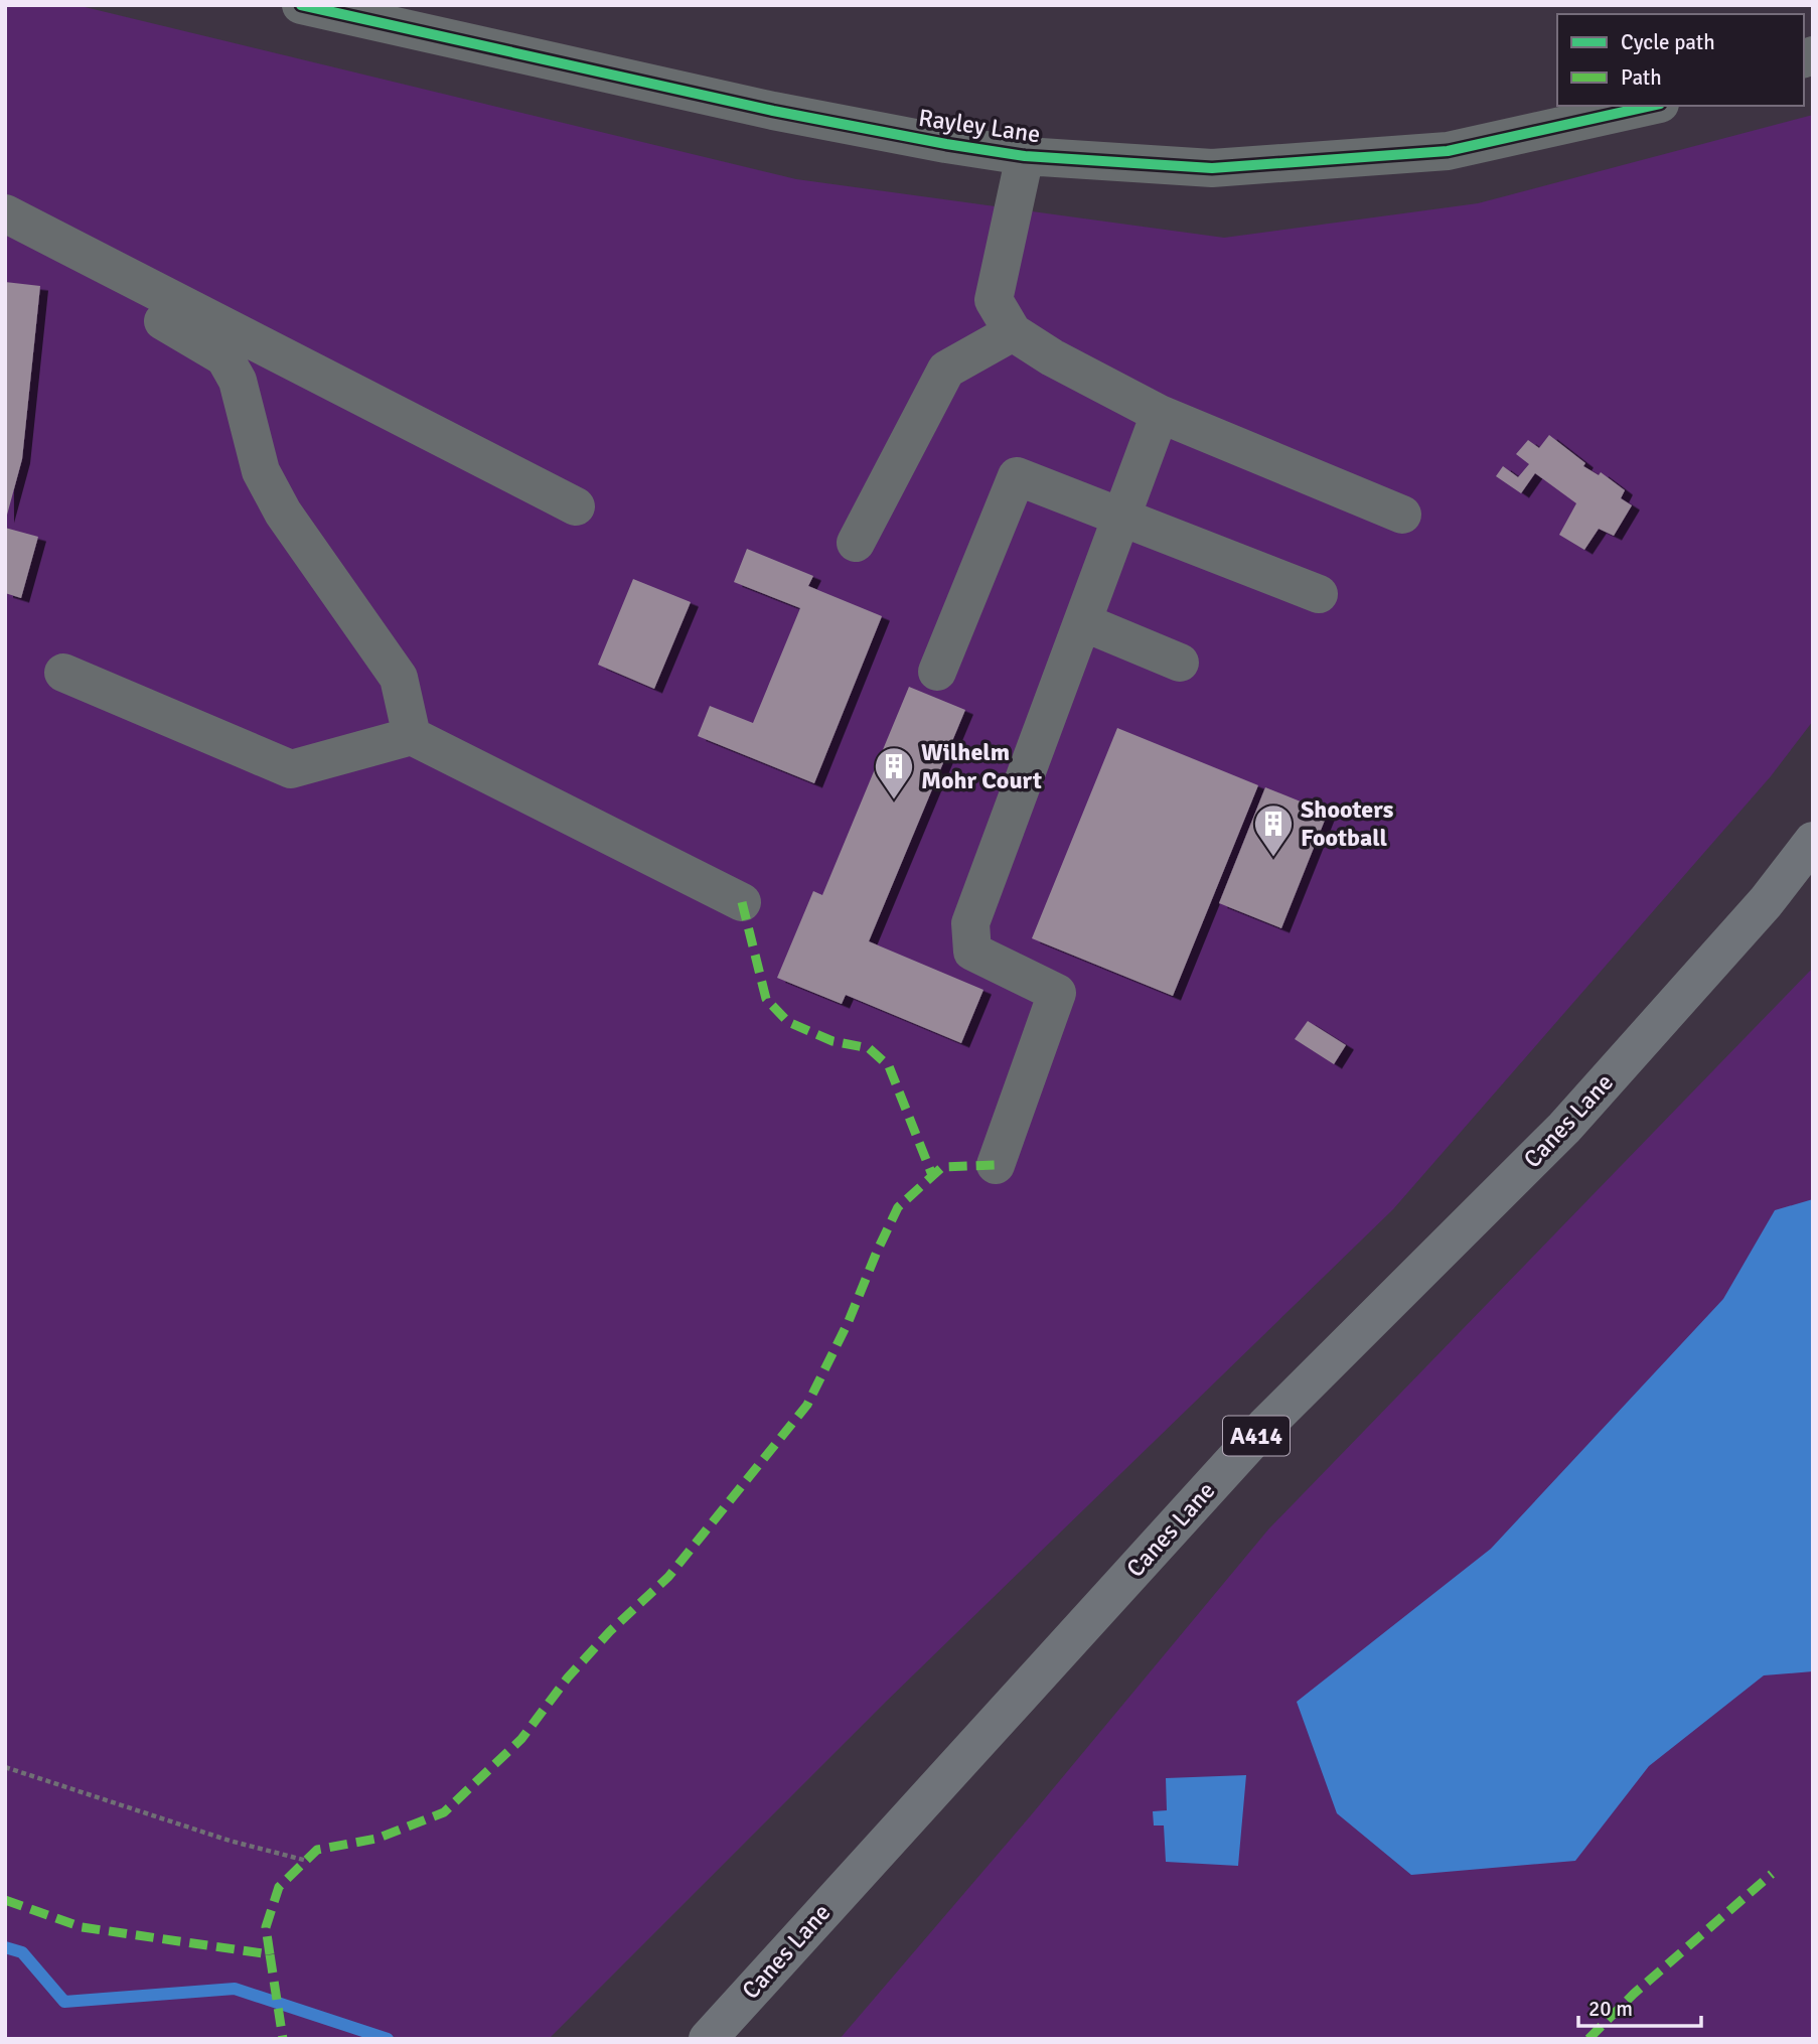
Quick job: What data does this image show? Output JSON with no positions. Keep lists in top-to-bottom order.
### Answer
{
  "streets": {
    "highway": ["Canes Lane", "A414"],
    "street": ["Rayley Lane"]
  },
  "places": {
    "building": ["Wilhelm Mohr Court", "Shooters Football"]
  },
  "legend": ["Cycle path", "Path"],
  "scale_bar": "20 m"
}
